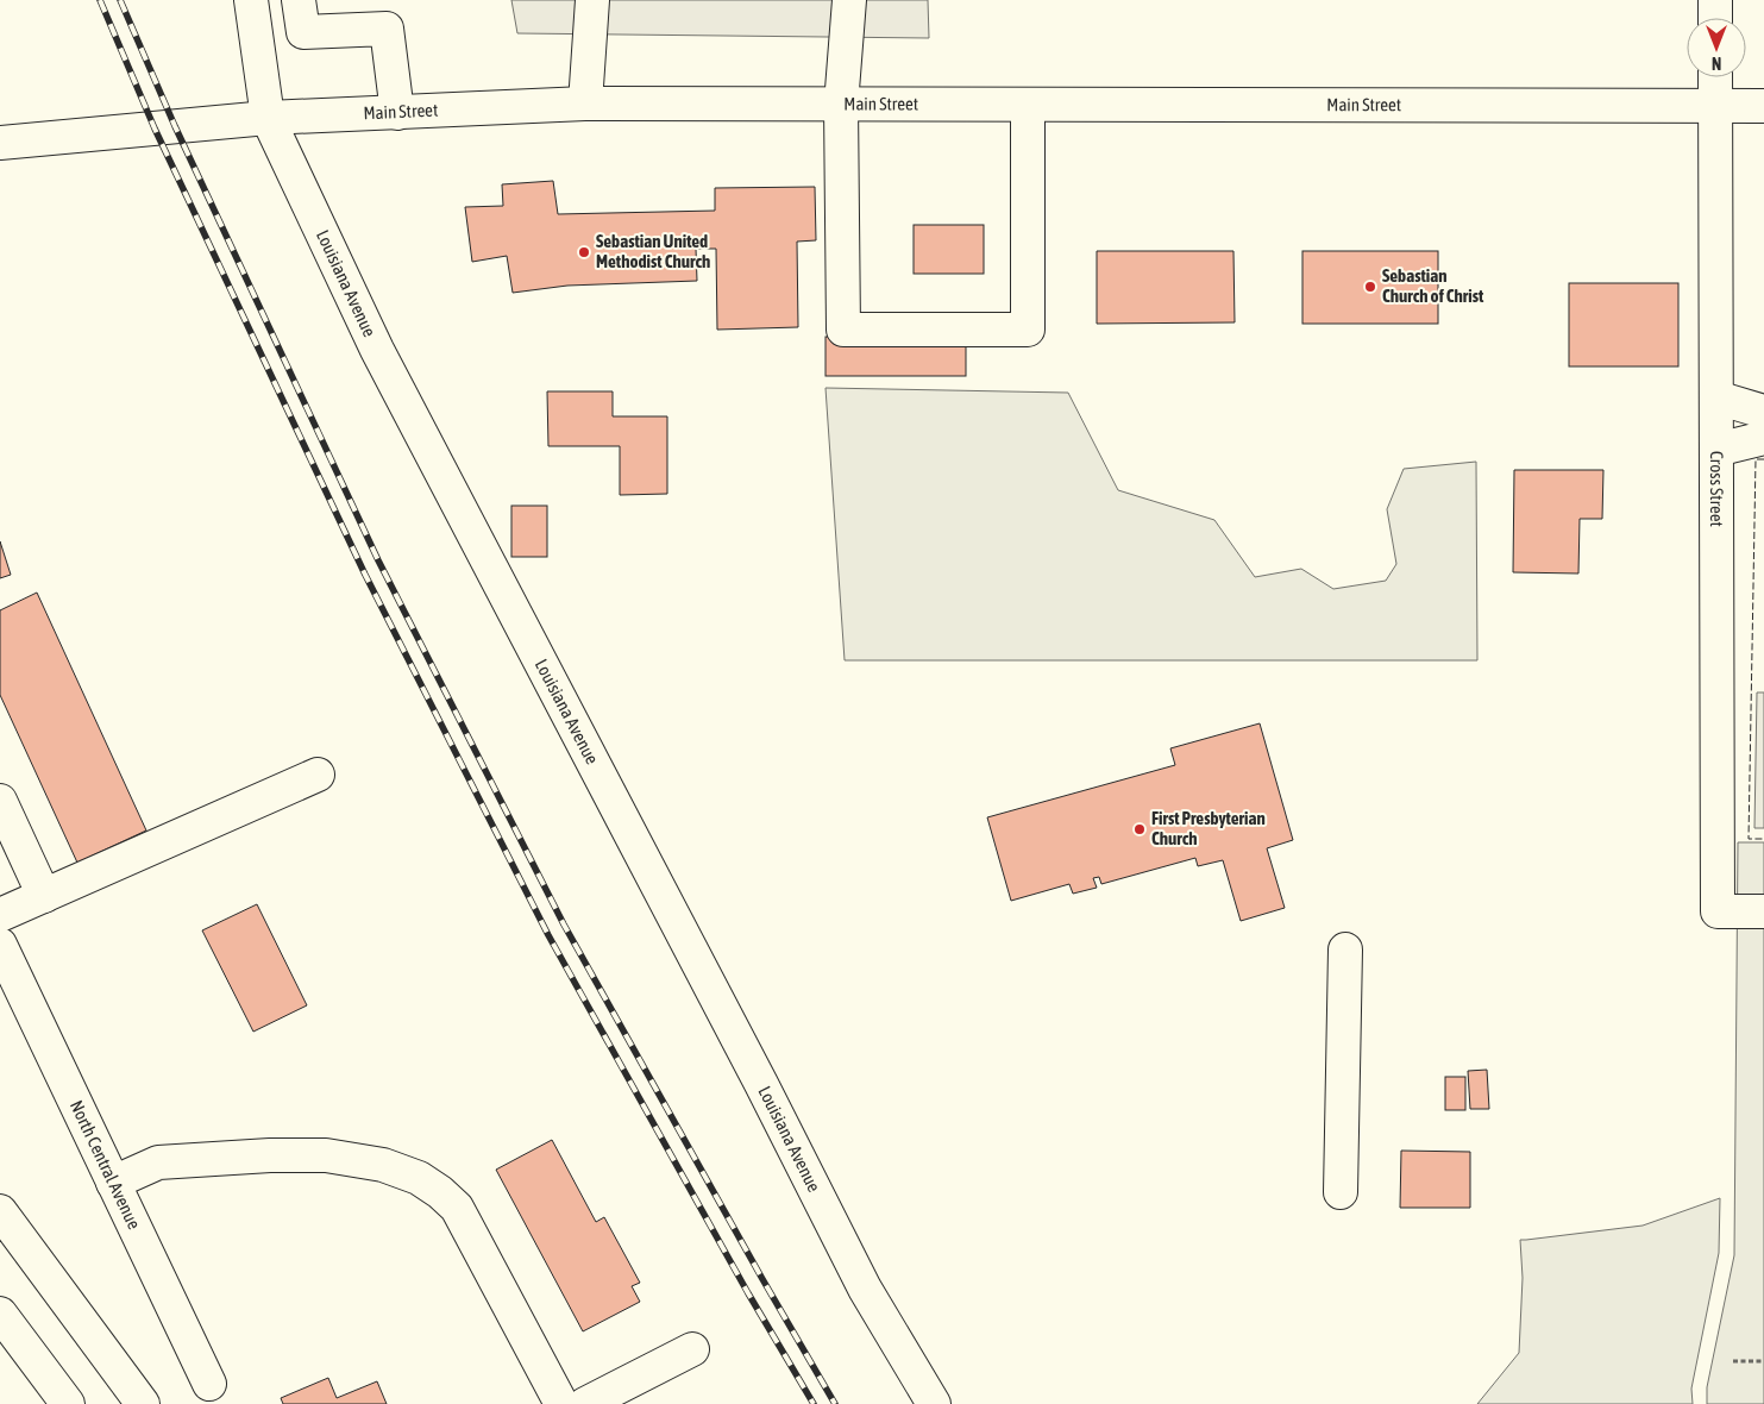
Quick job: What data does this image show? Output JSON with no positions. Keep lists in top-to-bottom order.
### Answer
{
  "streets": {
    "street": [
      "Main Street",
      "Louisiana Avenue",
      "Cross Street",
      "North Central Avenue"
    ]
  },
  "crossings": [
    ["Main Street", "Louisiana Avenue"],
    ["Main Street", "Cross Street"]
  ],
  "places": ["Sebastian United Methodist Church", "Sebastian Church of Christ", "First Presbyterian Church"],
  "north": "bottom"
}
